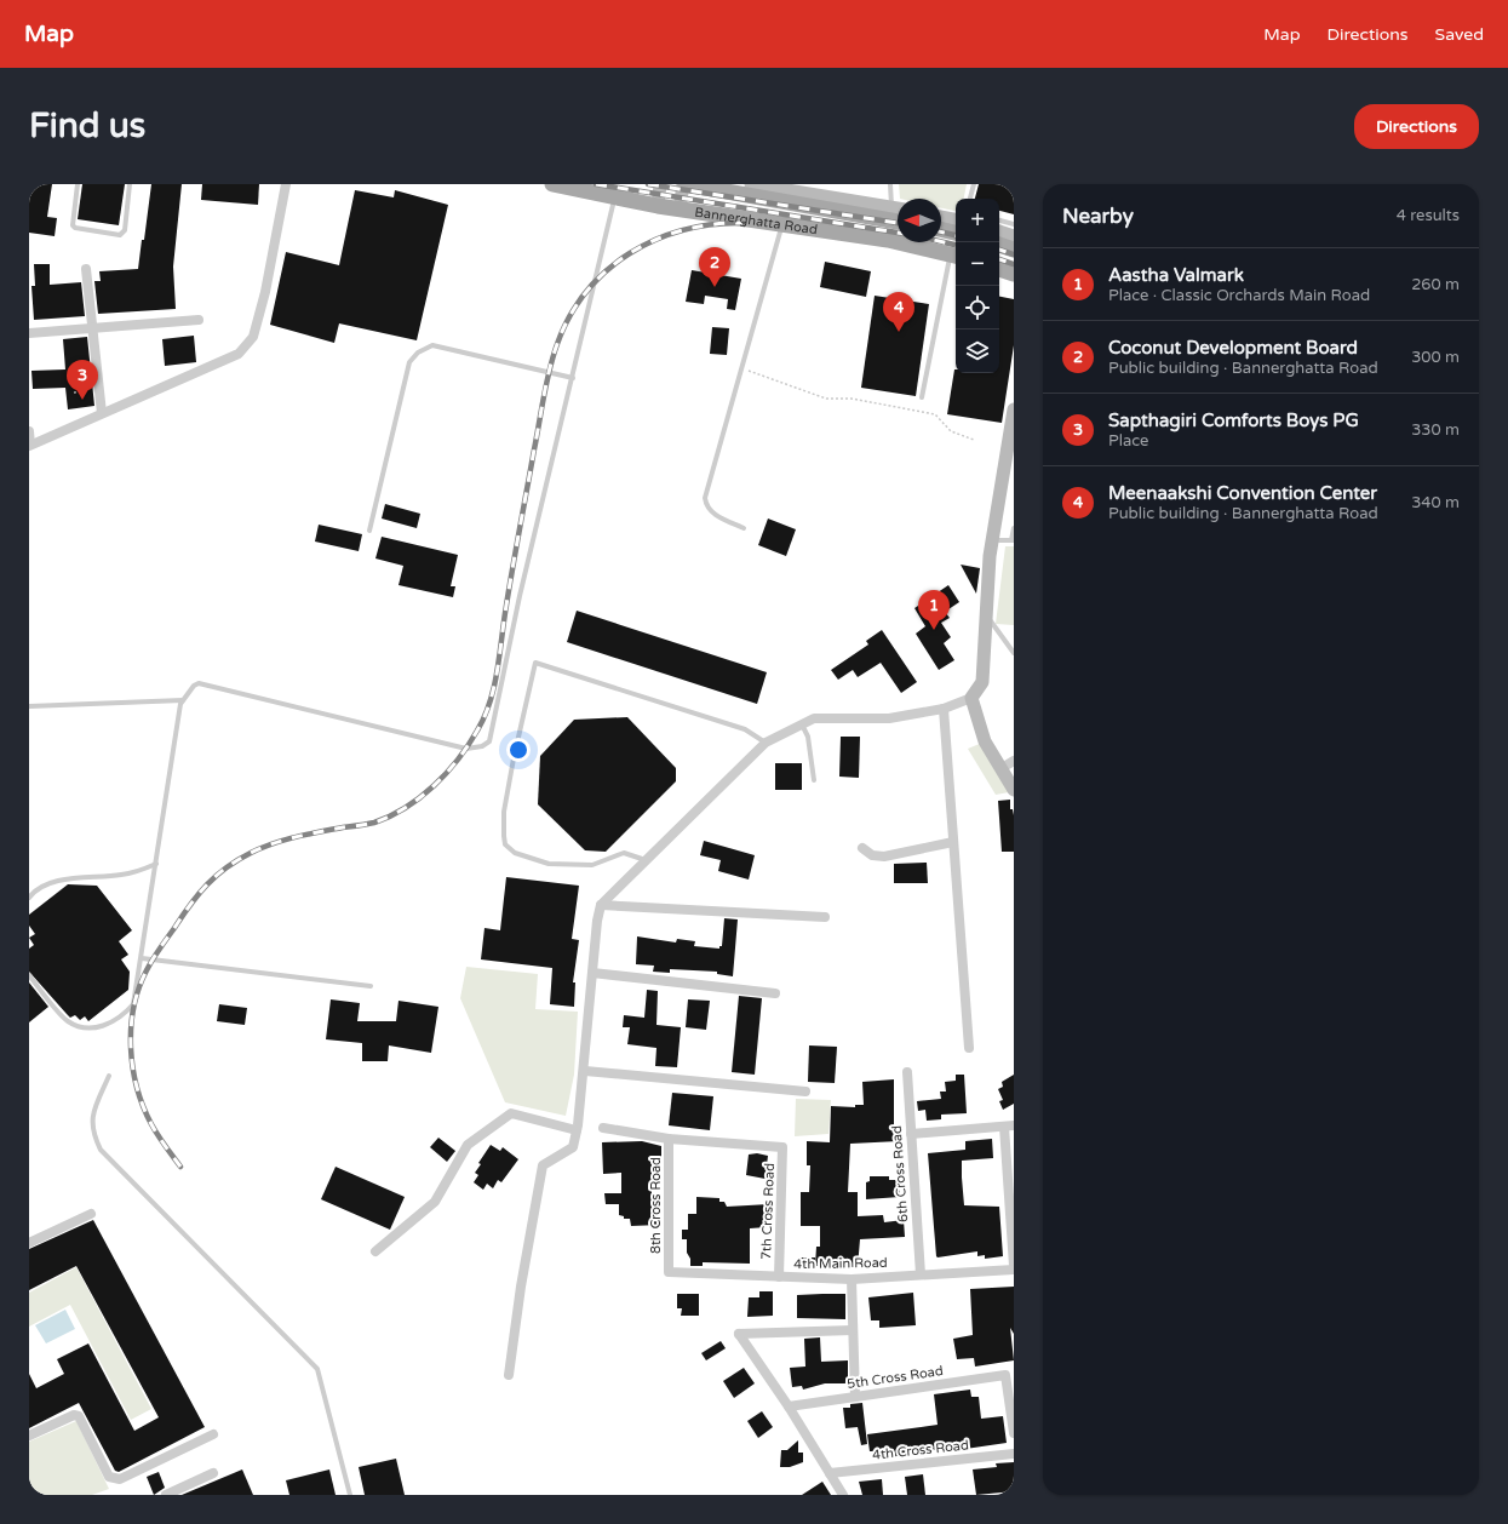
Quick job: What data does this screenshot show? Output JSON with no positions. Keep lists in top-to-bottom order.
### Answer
{
  "streets": {
    "main road": ["Bannerghatta Road"],
    "street": [
      "6th Cross Road",
      "8th Cross Road",
      "7th Cross Road",
      "4th Main Road",
      "5th Cross Road",
      "4th Cross Road"
    ]
  },
  "crossings": [
    ["6th Cross Road", "4th Main Road"],
    ["8th Cross Road", "7th Cross Road"],
    ["8th Cross Road", "4th Main Road"],
    ["7th Cross Road", "4th Main Road"]
  ],
  "north": "left",
  "page": {
    "header": "Map",
    "nav": ["Map", "Directions", "Saved"],
    "buttons": "Directions",
    "title": "Find us",
    "heading": ["Nearby", "4 results"],
    "map_buttons": ["+", "−"],
    "pins": [
      "2",
      "4",
      "3",
      "1"
    ],
    "list": [
      {
        "mark": "1",
        "name": "Aastha Valmark",
        "note": "Place · Classic Orchards Main Road",
        "value": "260 m"
      },
      {
        "mark": "2",
        "name": "Coconut Development Board",
        "note": "Public building · Bannerghatta Road",
        "value": "300 m"
      },
      {
        "mark": "3",
        "name": "Sapthagiri Comforts Boys PG",
        "note": "Place",
        "value": "330 m"
      },
      {
        "mark": "4",
        "name": "Meenaakshi Convention Center",
        "note": "Public building · Bannerghatta Road",
        "value": "340 m"
      }
    ]
  }
}
